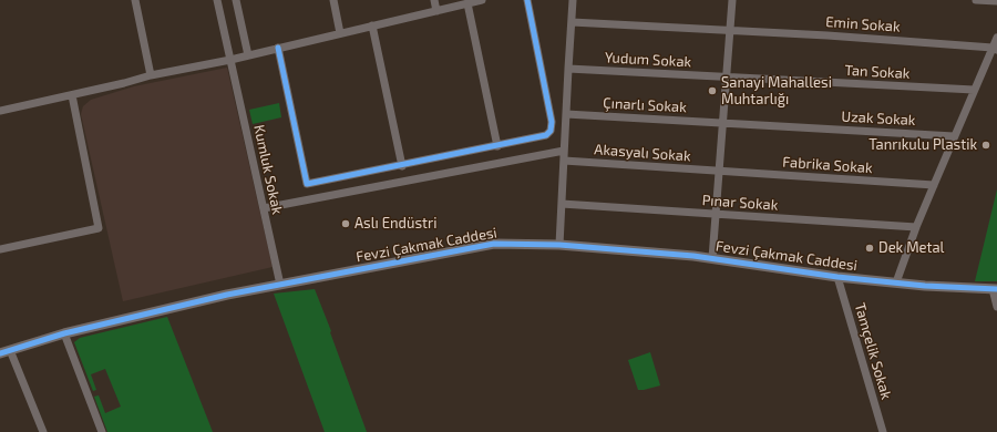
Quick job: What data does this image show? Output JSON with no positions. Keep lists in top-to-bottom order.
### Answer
{
  "streets": {
    "street": [
      "Emin Sokak",
      "Yudum Sokak",
      "Tan Sokak",
      "Çınarlı Sokak",
      "Uzak Sokak",
      "Akasyalı Sokak",
      "Fabrika Sokak",
      "Kumluk Sokak",
      "Pınar Sokak",
      "Fevzi Çakmak Caddesi",
      "Tamçelik Sokak"
    ]
  },
  "crossings": [
    ["Yudum Sokak", "Tan Sokak"],
    ["Çınarlı Sokak", "Uzak Sokak"],
    ["Akasyalı Sokak", "Fabrika Sokak"],
    ["Kumluk Sokak", "Fevzi Çakmak Caddesi"],
    ["Fevzi Çakmak Caddesi", "Tamçelik Sokak"]
  ],
  "places": [
    "Sanayi Mahallesi Muhtarlığı",
    "Tanrıkulu Plastik",
    "Aslı Endüstri",
    "Dek Metal"
  ]
}
